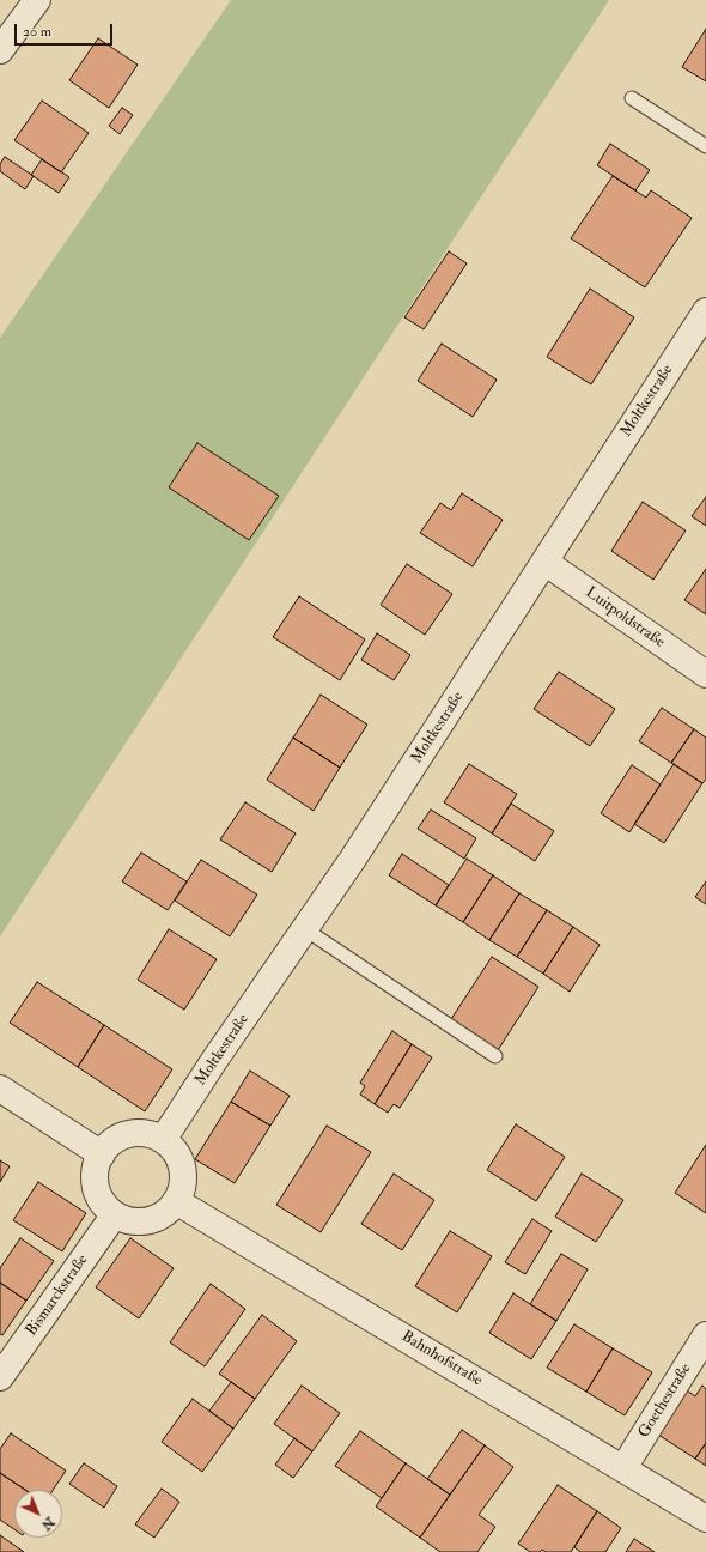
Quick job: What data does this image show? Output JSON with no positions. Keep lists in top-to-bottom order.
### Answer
{
  "streets": {
    "street": [
      "Moltkestraße",
      "Luitpoldstraße",
      "Bismarckstraße",
      "Bahnhofstraße",
      "Goethestraße"
    ]
  },
  "crossings": [
    ["Moltkestraße", "Luitpoldstraße"],
    ["Moltkestraße", "Bismarckstraße"],
    ["Moltkestraße", "Bahnhofstraße"],
    ["Bismarckstraße", "Bahnhofstraße"],
    ["Bahnhofstraße", "Goethestraße"]
  ],
  "scale_bar": "20 m",
  "north": "bottom right"
}
